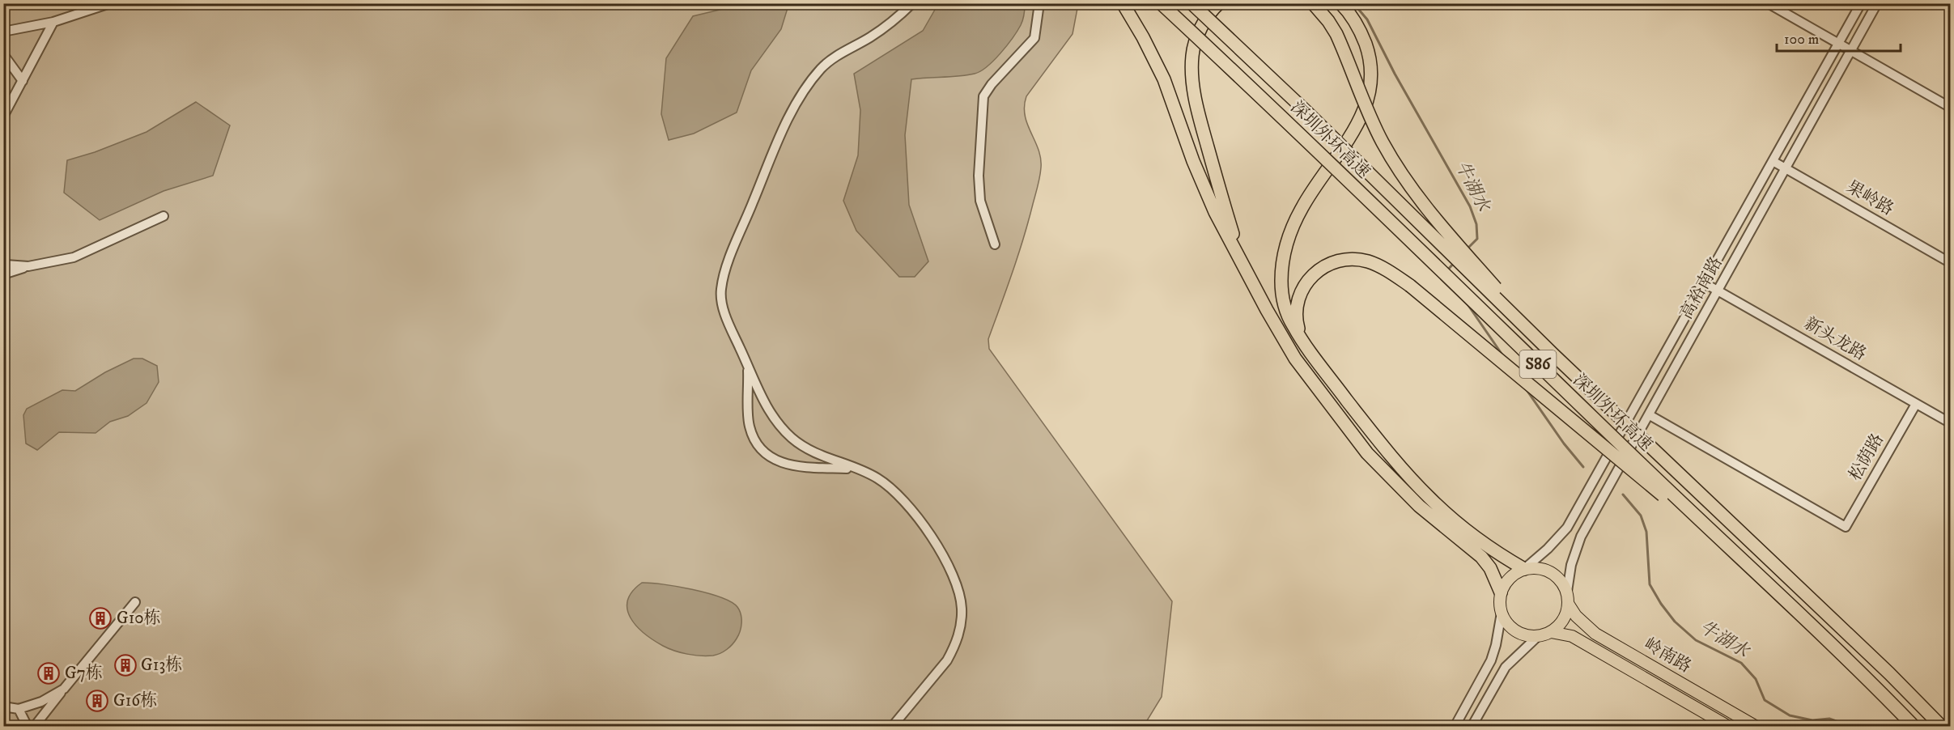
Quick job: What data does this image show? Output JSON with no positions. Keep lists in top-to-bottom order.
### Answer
{
  "streets": {
    "highway": ["深圳外环高速", "S86"],
    "main road": ["岭南路"],
    "street": [
      "果岭路",
      "高裕南路",
      "新头龙路",
      "松荫路"
    ]
  },
  "crossings": [
    ["果岭路", "高裕南路"],
    ["高裕南路", "新头龙路"],
    ["高裕南路", "松荫路"],
    ["高裕南路", "岭南路"],
    ["新头龙路", "松荫路"]
  ],
  "water": ["牛湖水"],
  "places": {
    "building": [
      "G10栋",
      "G13栋",
      "G7栋",
      "G16栋"
    ]
  },
  "scale_bar": "100 m"
}
